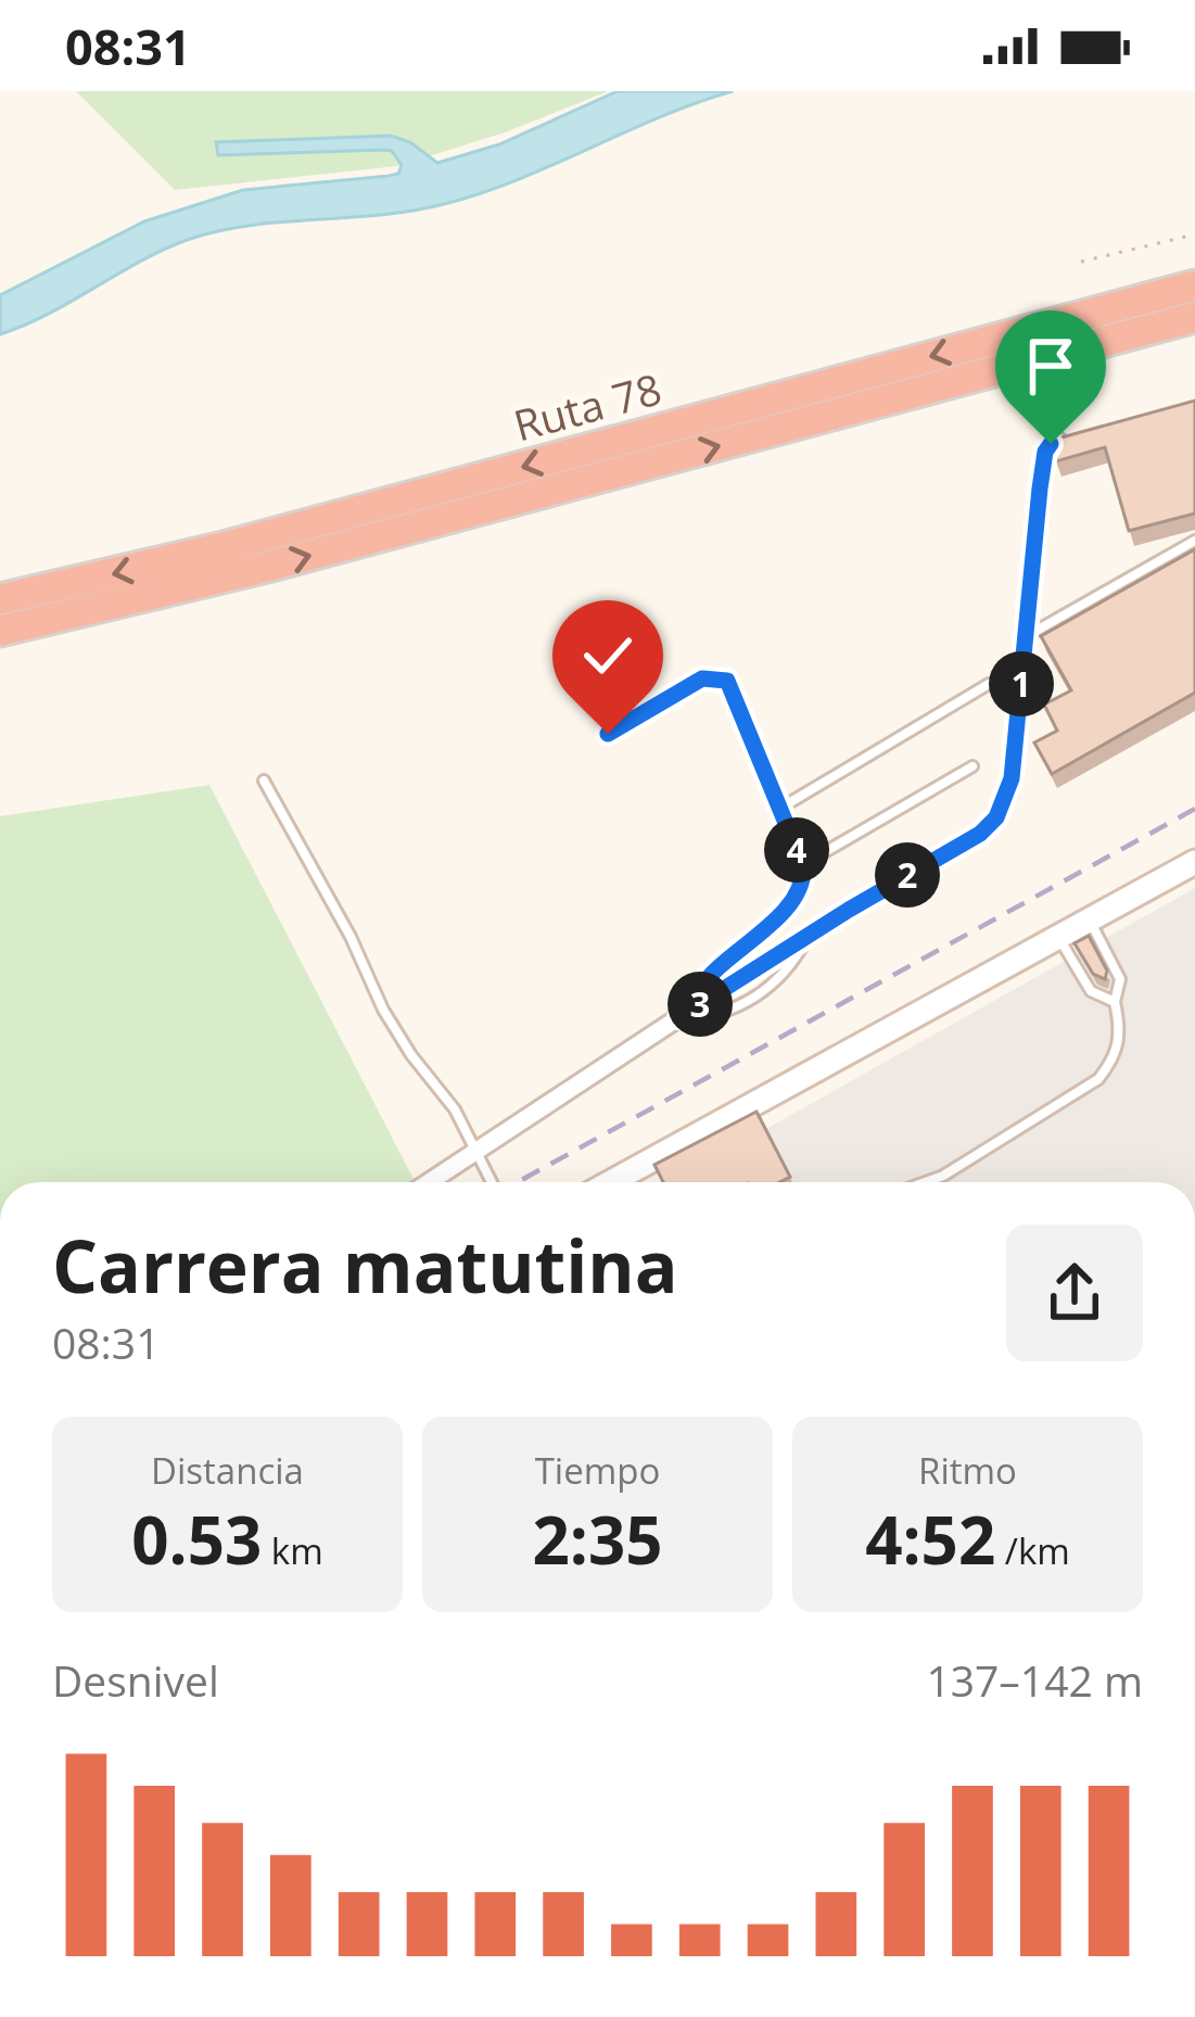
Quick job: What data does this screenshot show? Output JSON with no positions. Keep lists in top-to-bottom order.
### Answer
{
  "streets": {
    "highway": ["Ruta 78"]
  },
  "page": {
    "status": "08:31",
    "pins": [
      "1",
      "4",
      "2",
      "3"
    ],
    "heading": ["Carrera matutina", "08:31"],
    "stats": [
      ["Distancia", "0.53 km"],
      ["Tiempo", "2:35"],
      ["Ritmo", "4:52 /km"]
    ],
    "chart": ["Desnivel", "137–142 m"]
  }
}
